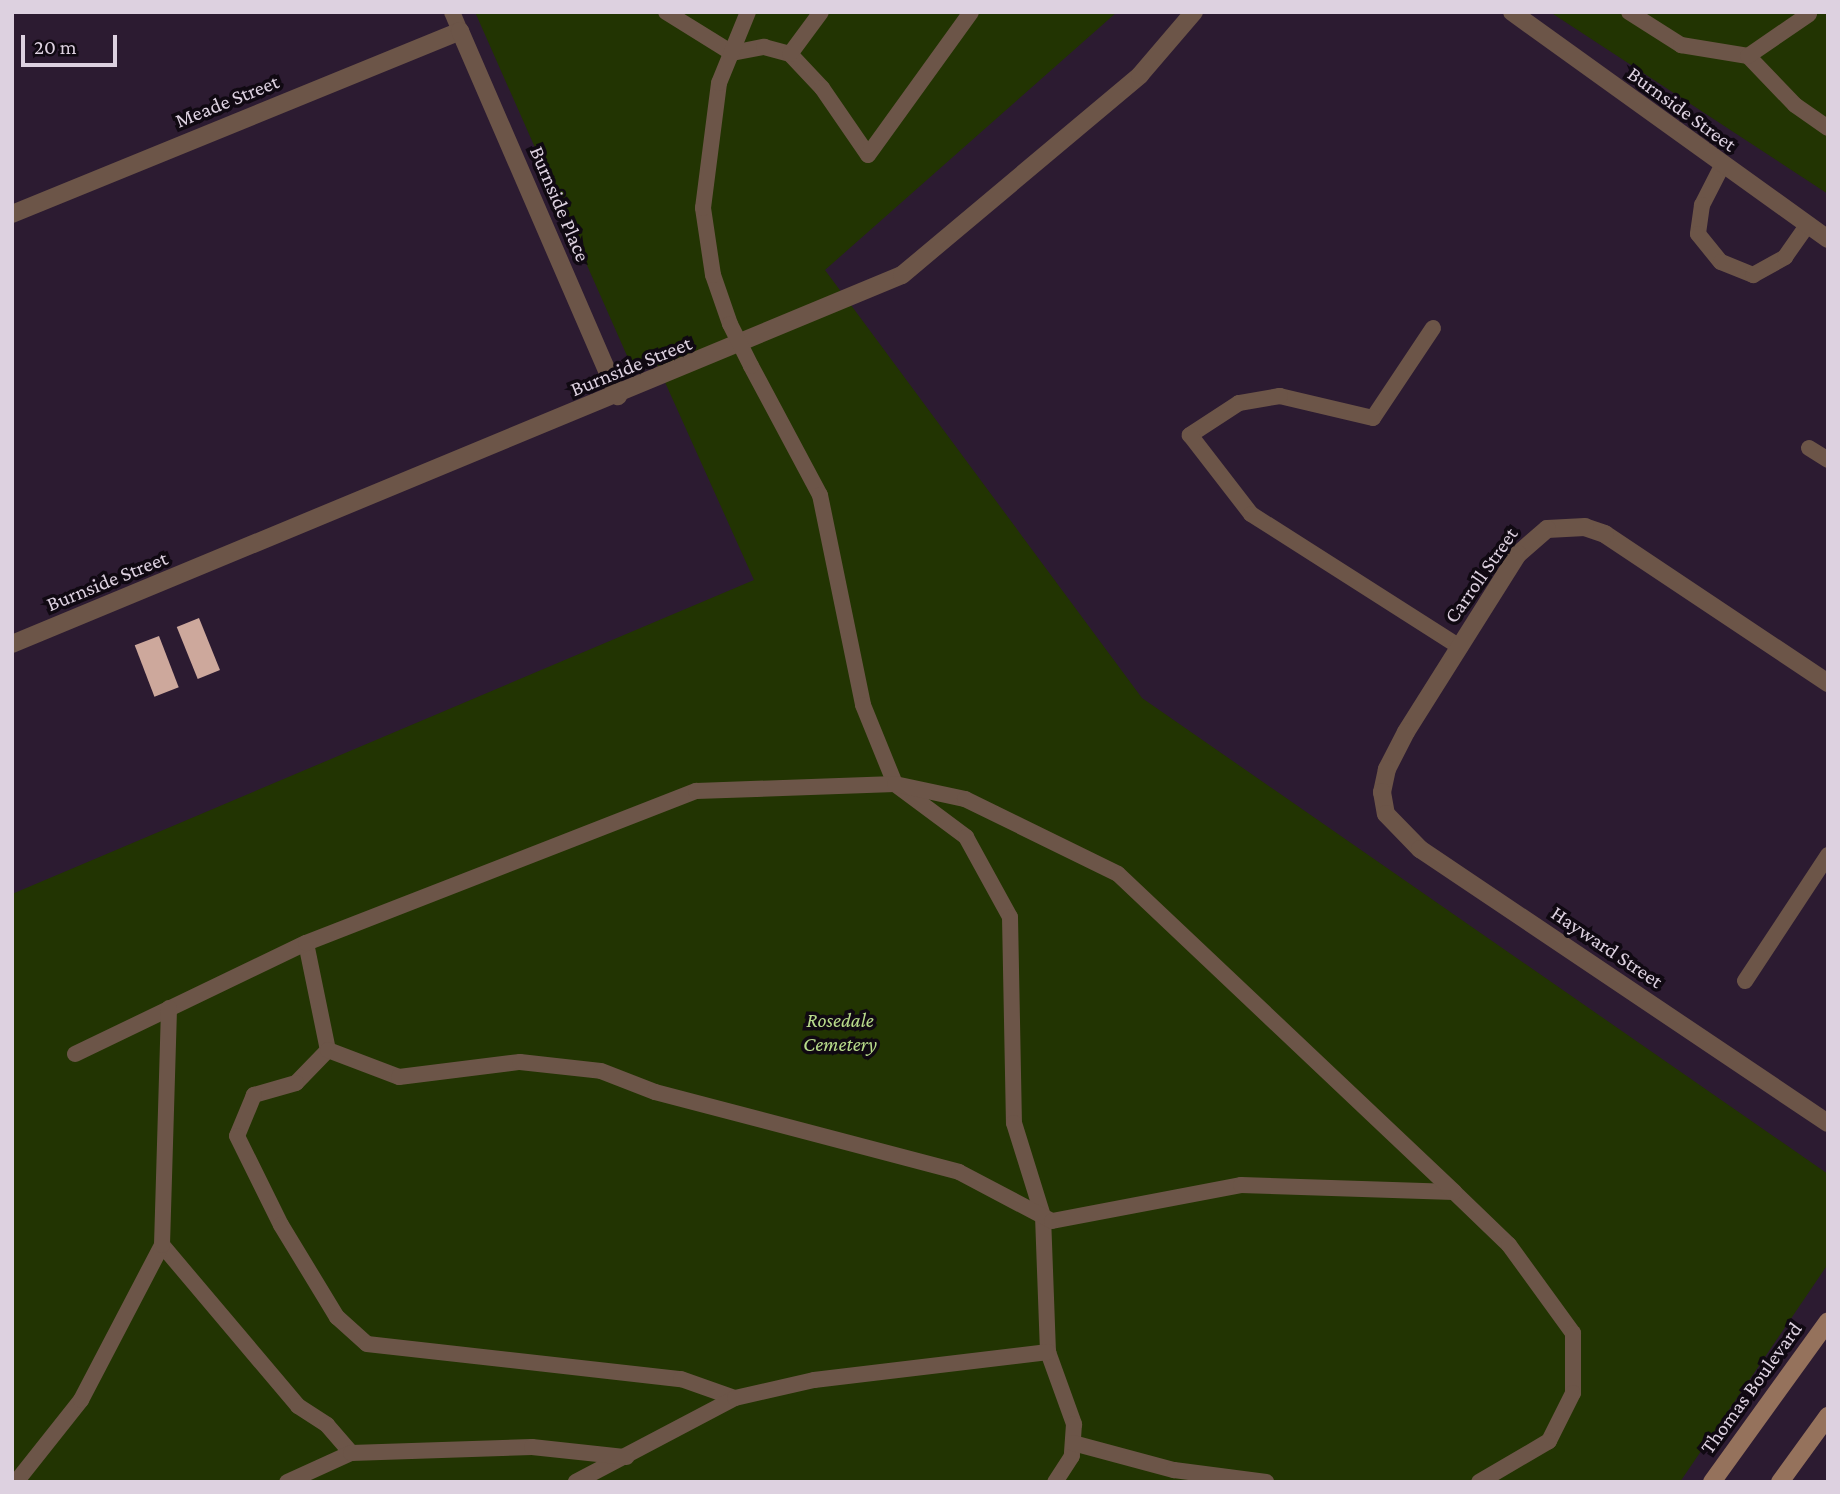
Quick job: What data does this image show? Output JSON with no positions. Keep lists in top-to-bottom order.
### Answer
{
  "streets": {
    "street": [
      "Meade Street",
      "Burnside Street",
      "Burnside Place",
      "Carroll Street",
      "Hayward Street",
      "Thomas Boulevard"
    ]
  },
  "crossings": [
    ["Meade Street", "Burnside Place"],
    ["Burnside Street", "Burnside Place"],
    ["Carroll Street", "Hayward Street"]
  ],
  "parks": ["Rosedale Cemetery"],
  "scale_bar": "20 m"
}
